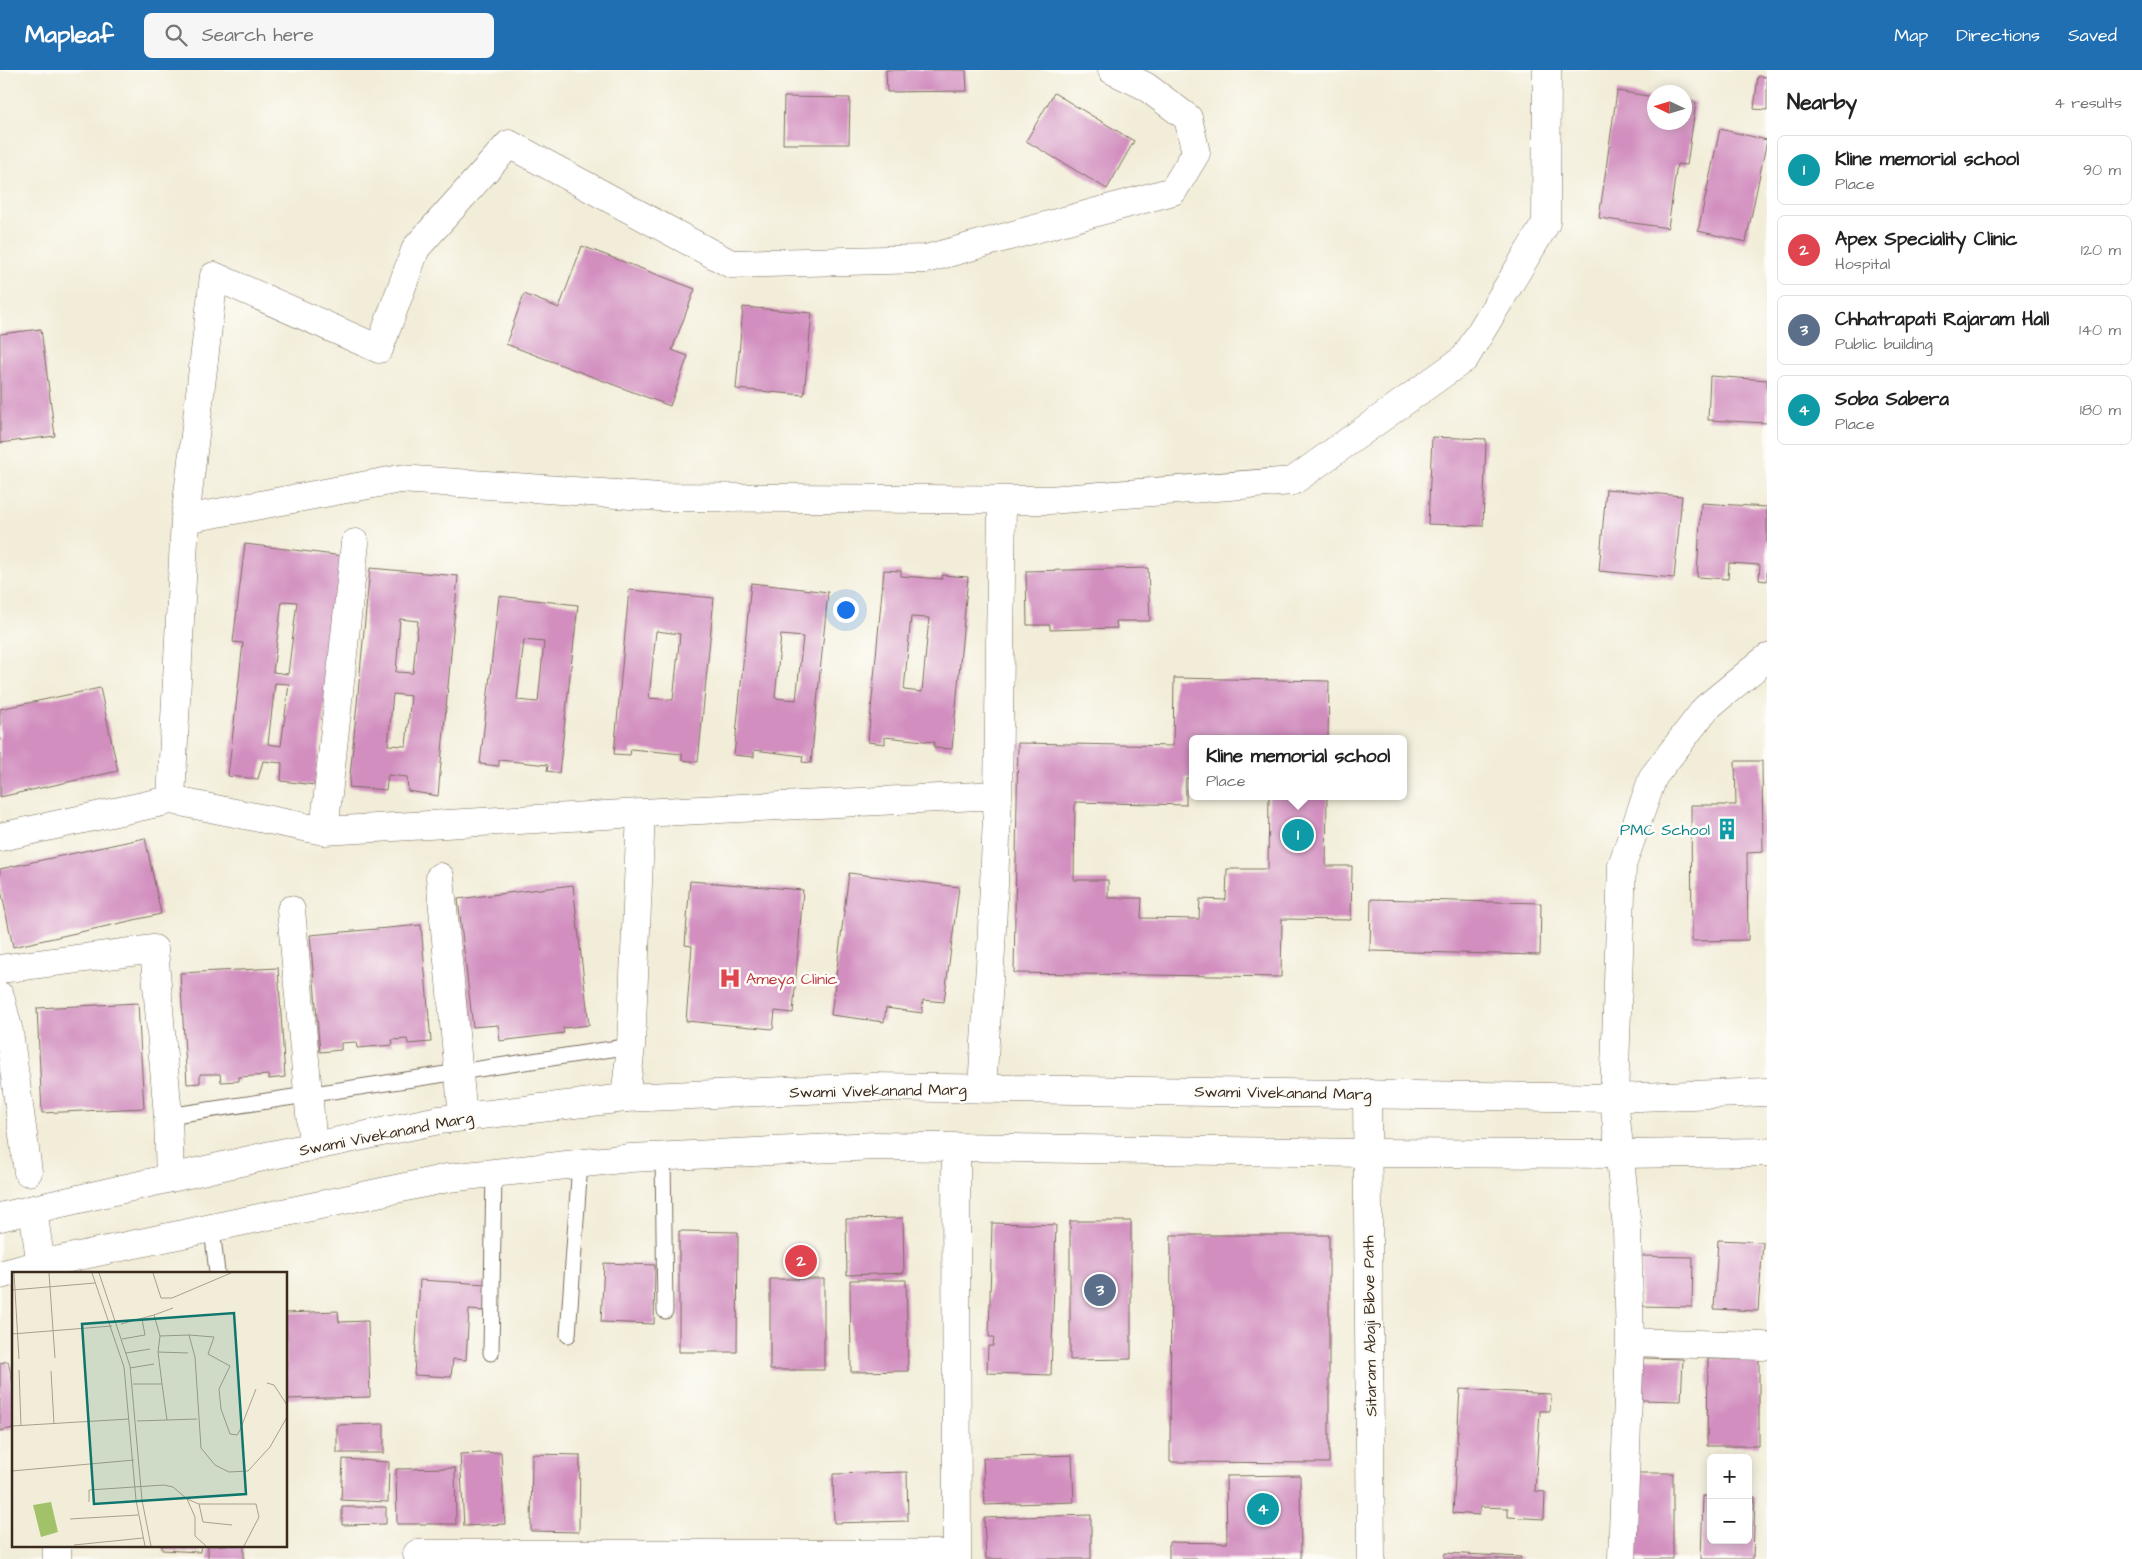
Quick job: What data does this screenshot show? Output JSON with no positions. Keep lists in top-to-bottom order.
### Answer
{
  "streets": {
    "street": ["Swami Vivekanand Marg", "Sitaram Abaji Bibve Path"]
  },
  "crossings": [
    ["Swami Vivekanand Marg", "Sitaram Abaji Bibve Path"]
  ],
  "places": {
    "building": ["PMC School"],
    "hospital": ["Ameya Clinic"]
  },
  "north": "left",
  "page": {
    "header": "Mapleaf",
    "search": "Search here",
    "nav": ["Map", "Directions", "Saved"],
    "heading": ["Nearby", "4 results"],
    "list": [
      {
        "mark": "1",
        "name": "Kline memorial school",
        "note": "Place",
        "value": "90 m"
      },
      {
        "mark": "2",
        "name": "Apex Speciality Clinic",
        "note": "Hospital",
        "value": "120 m"
      },
      {
        "mark": "3",
        "name": "Chhatrapati Rajaram Hall",
        "note": "Public building",
        "value": "140 m"
      },
      {
        "mark": "4",
        "name": "Soba Sabera",
        "note": "Place",
        "value": "180 m"
      }
    ],
    "popup": ["Kline memorial school", "Place"],
    "pins": [
      "1",
      "2",
      "3",
      "4"
    ],
    "map_buttons": ["+", "−"]
  }
}
